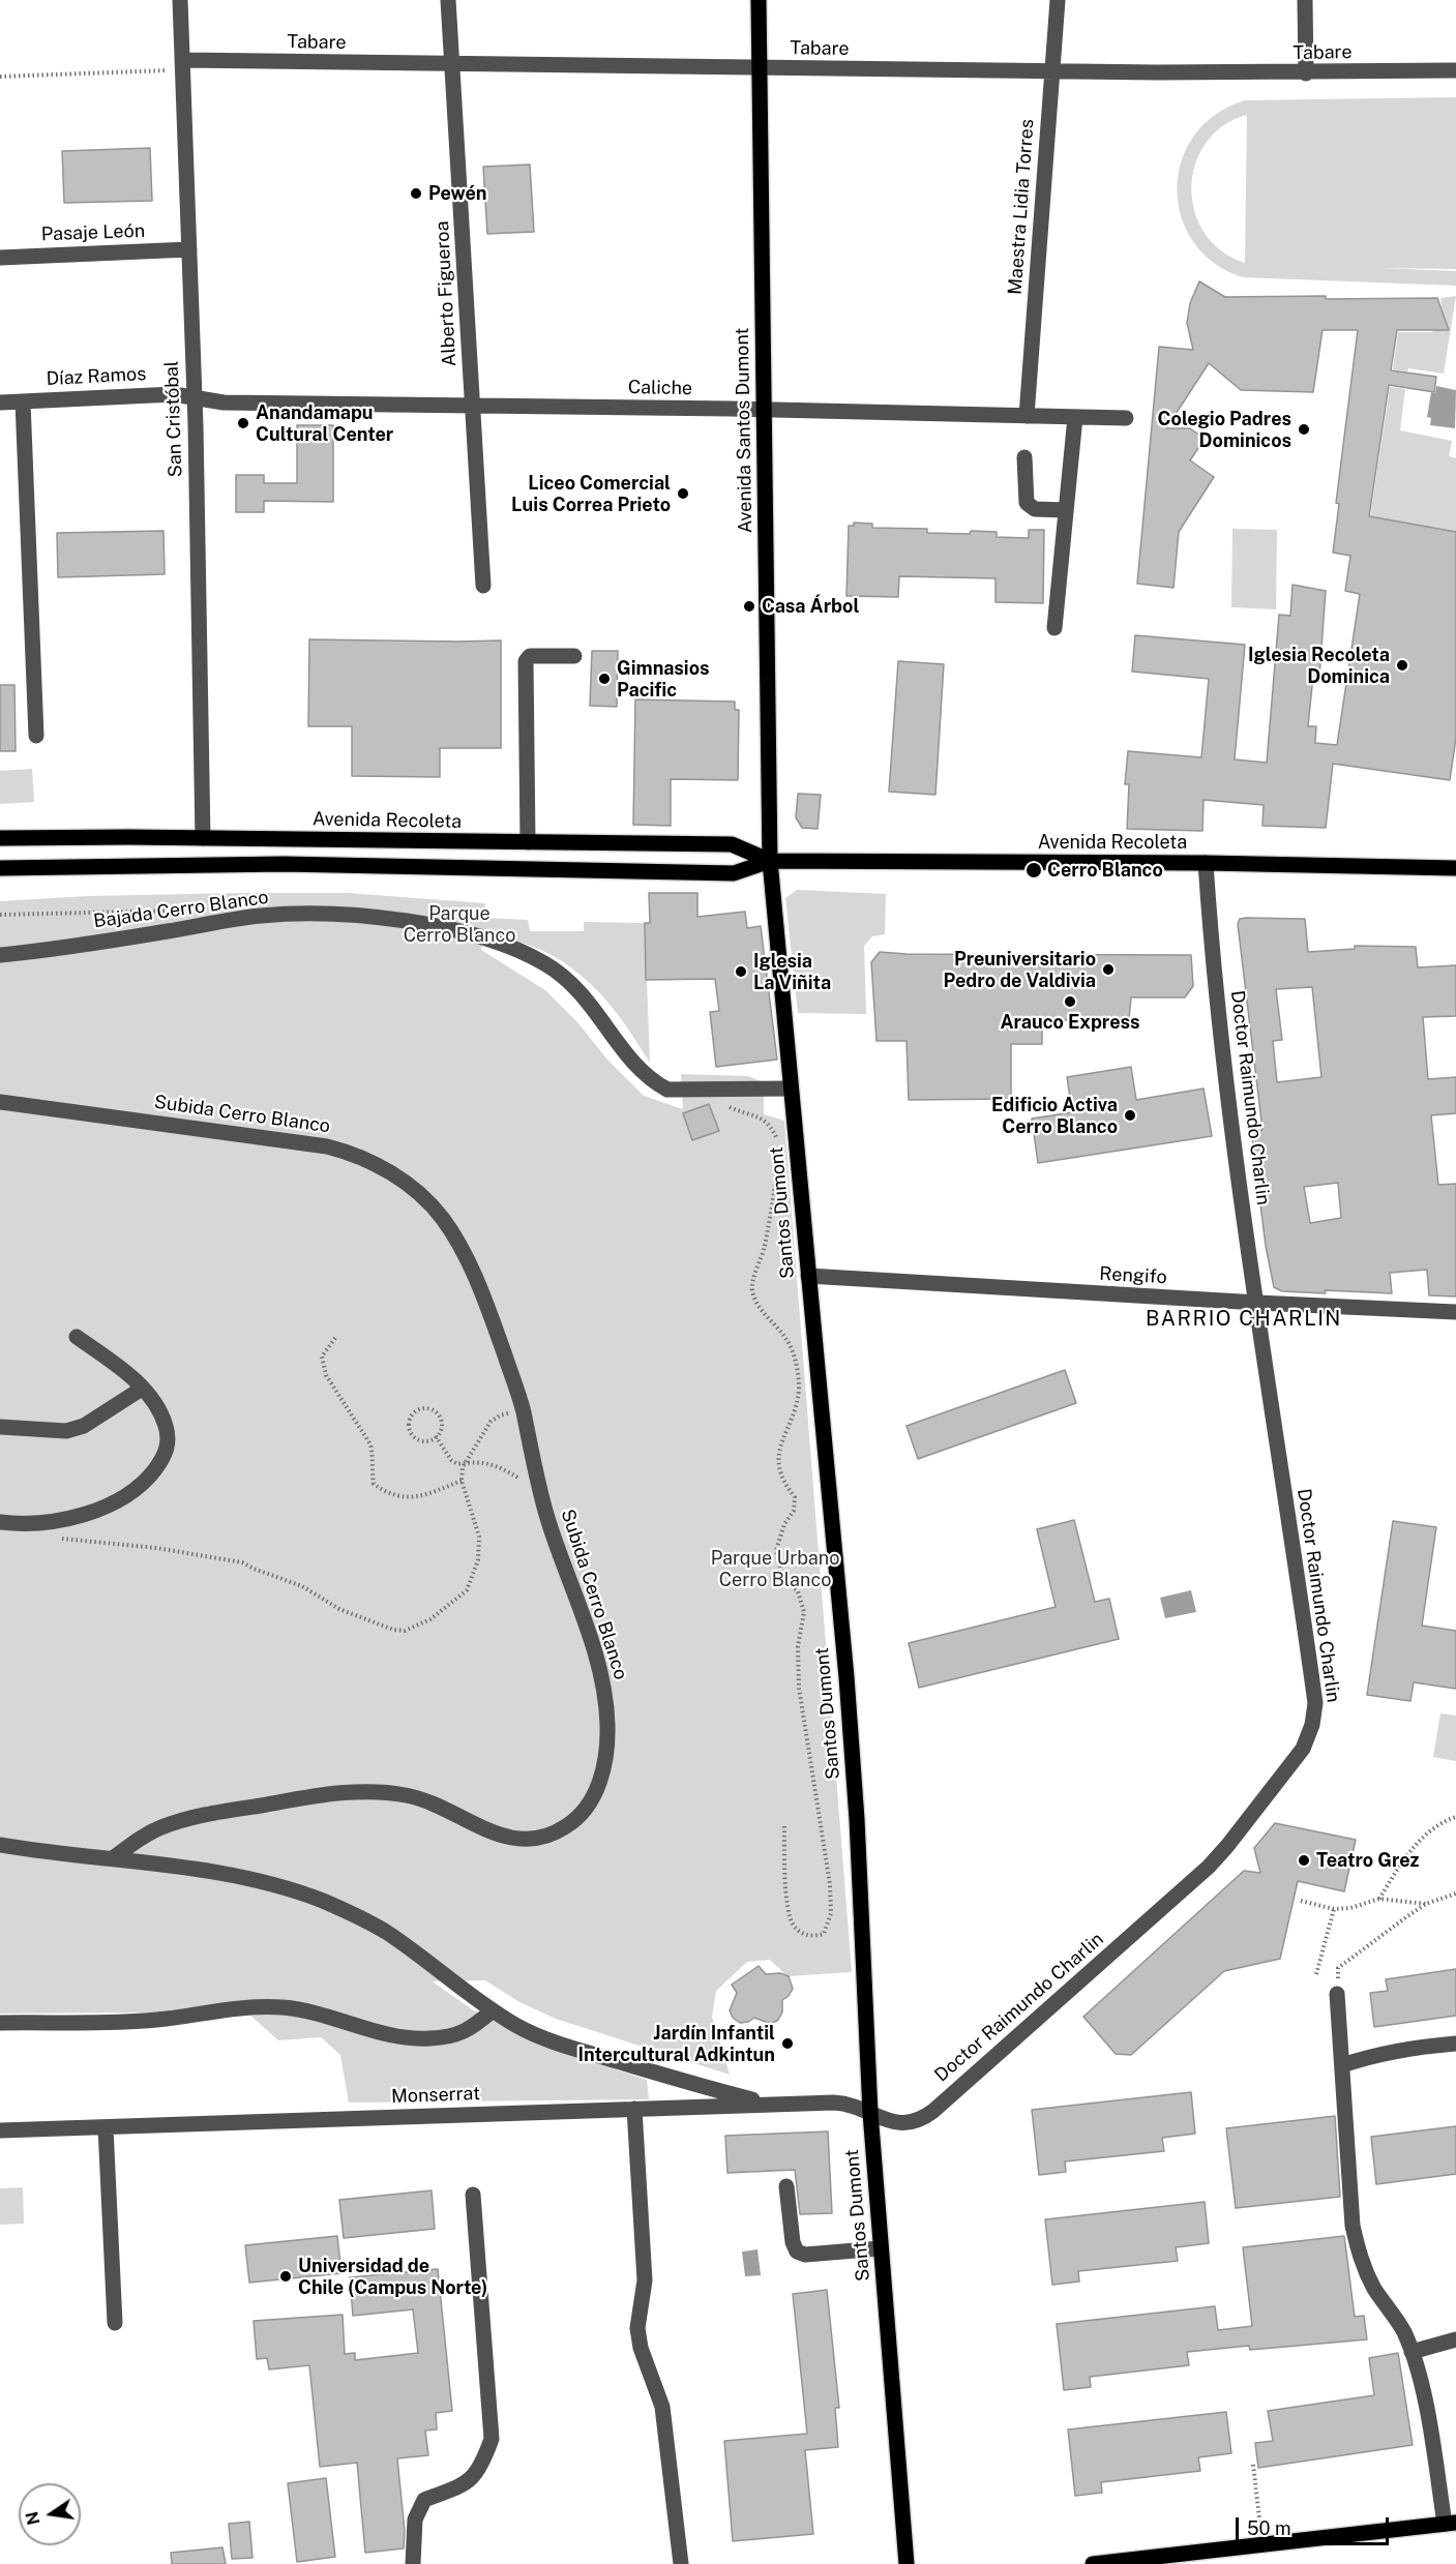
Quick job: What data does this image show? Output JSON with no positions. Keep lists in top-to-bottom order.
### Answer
{
  "streets": {
    "main road": ["Avenida Santos Dumont", "Avenida Recoleta", "Santos Dumont"],
    "street": [
      "Tabare",
      "Maestra Lidia Torres",
      "Pasaje León",
      "Alberto Figueroa",
      "Díaz Ramos",
      "Caliche",
      "San Cristóbal",
      "Bajada Cerro Blanco",
      "Doctor Raimundo Charlin",
      "Subida Cerro Blanco",
      "Rengifo",
      "Monserrat"
    ]
  },
  "crossings": [
    ["Tabare", "Maestra Lidia Torres"],
    ["Tabare", "Alberto Figueroa"],
    ["Tabare", "San Cristóbal"],
    ["Tabare", "Avenida Santos Dumont"],
    ["Maestra Lidia Torres", "Caliche"],
    ["Pasaje León", "San Cristóbal"],
    ["Alberto Figueroa", "Caliche"],
    ["Díaz Ramos", "Caliche"],
    ["Díaz Ramos", "San Cristóbal"],
    ["Caliche", "San Cristóbal"],
    ["Caliche", "Avenida Santos Dumont"],
    ["San Cristóbal", "Avenida Recoleta"],
    ["Avenida Santos Dumont", "Avenida Recoleta"],
    ["Avenida Santos Dumont", "Santos Dumont"],
    ["Avenida Recoleta", "Doctor Raimundo Charlin"],
    ["Avenida Recoleta", "Santos Dumont"],
    ["Bajada Cerro Blanco", "Santos Dumont"],
    ["Doctor Raimundo Charlin", "Santos Dumont"],
    ["Doctor Raimundo Charlin", "Rengifo"],
    ["Doctor Raimundo Charlin", "Monserrat"],
    ["Santos Dumont", "Rengifo"],
    ["Santos Dumont", "Monserrat"]
  ],
  "districts": ["BARRIO CHARLIN"],
  "parks": ["Parque Cerro Blanco", "Parque Urbano Cerro Blanco"],
  "places": [
    "Pewén",
    "Anandamapu Cultural Center",
    "Colegio Padres Dominicos",
    "Liceo Comercial Luis Correa Prieto",
    "Casa Árbol",
    "Iglesia Recoleta Dominica",
    "Gimnasios Pacific",
    "Cerro Blanco",
    "Preuniversitario Pedro de Valdivia",
    "Iglesia La Viñita",
    "Arauco Express",
    "Edificio Activa Cerro Blanco",
    "Teatro Grez",
    "Jardín Infantil Intercultural Adkintun",
    "Universidad de Chile (Campus Norte)"
  ],
  "scale_bar": "50 m",
  "north": "left"
}
